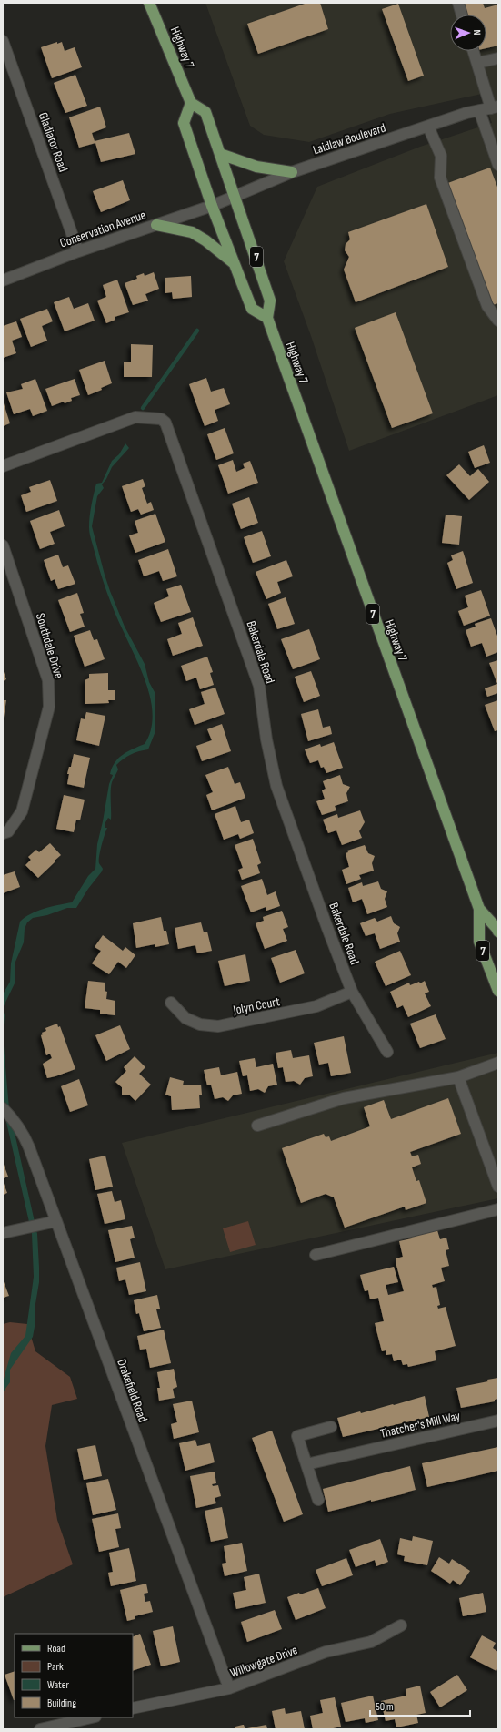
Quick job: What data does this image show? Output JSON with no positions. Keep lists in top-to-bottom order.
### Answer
{
  "streets": {
    "main road": ["Highway 7", "7"],
    "street": [
      "Laidlaw Boulevard",
      "Gladiator Road",
      "Conservation Avenue",
      "Southdale Drive",
      "Bakerdale Road",
      "Jolyn Court",
      "Drakefield Road",
      "Thatcher's Mill Way",
      "Willowgate Drive"
    ]
  },
  "crossings": [
    ["Highway 7", "Laidlaw Boulevard"],
    ["Highway 7", "7"],
    ["Laidlaw Boulevard", "Conservation Avenue"],
    ["Laidlaw Boulevard", "7"],
    ["Gladiator Road", "Conservation Avenue"],
    ["Conservation Avenue", "7"],
    ["Bakerdale Road", "Jolyn Court"],
    ["Drakefield Road", "Willowgate Drive"]
  ],
  "legend": [
    "Road",
    "Park",
    "Water",
    "Building"
  ],
  "scale_bar": "50 m",
  "north": "right"
}
